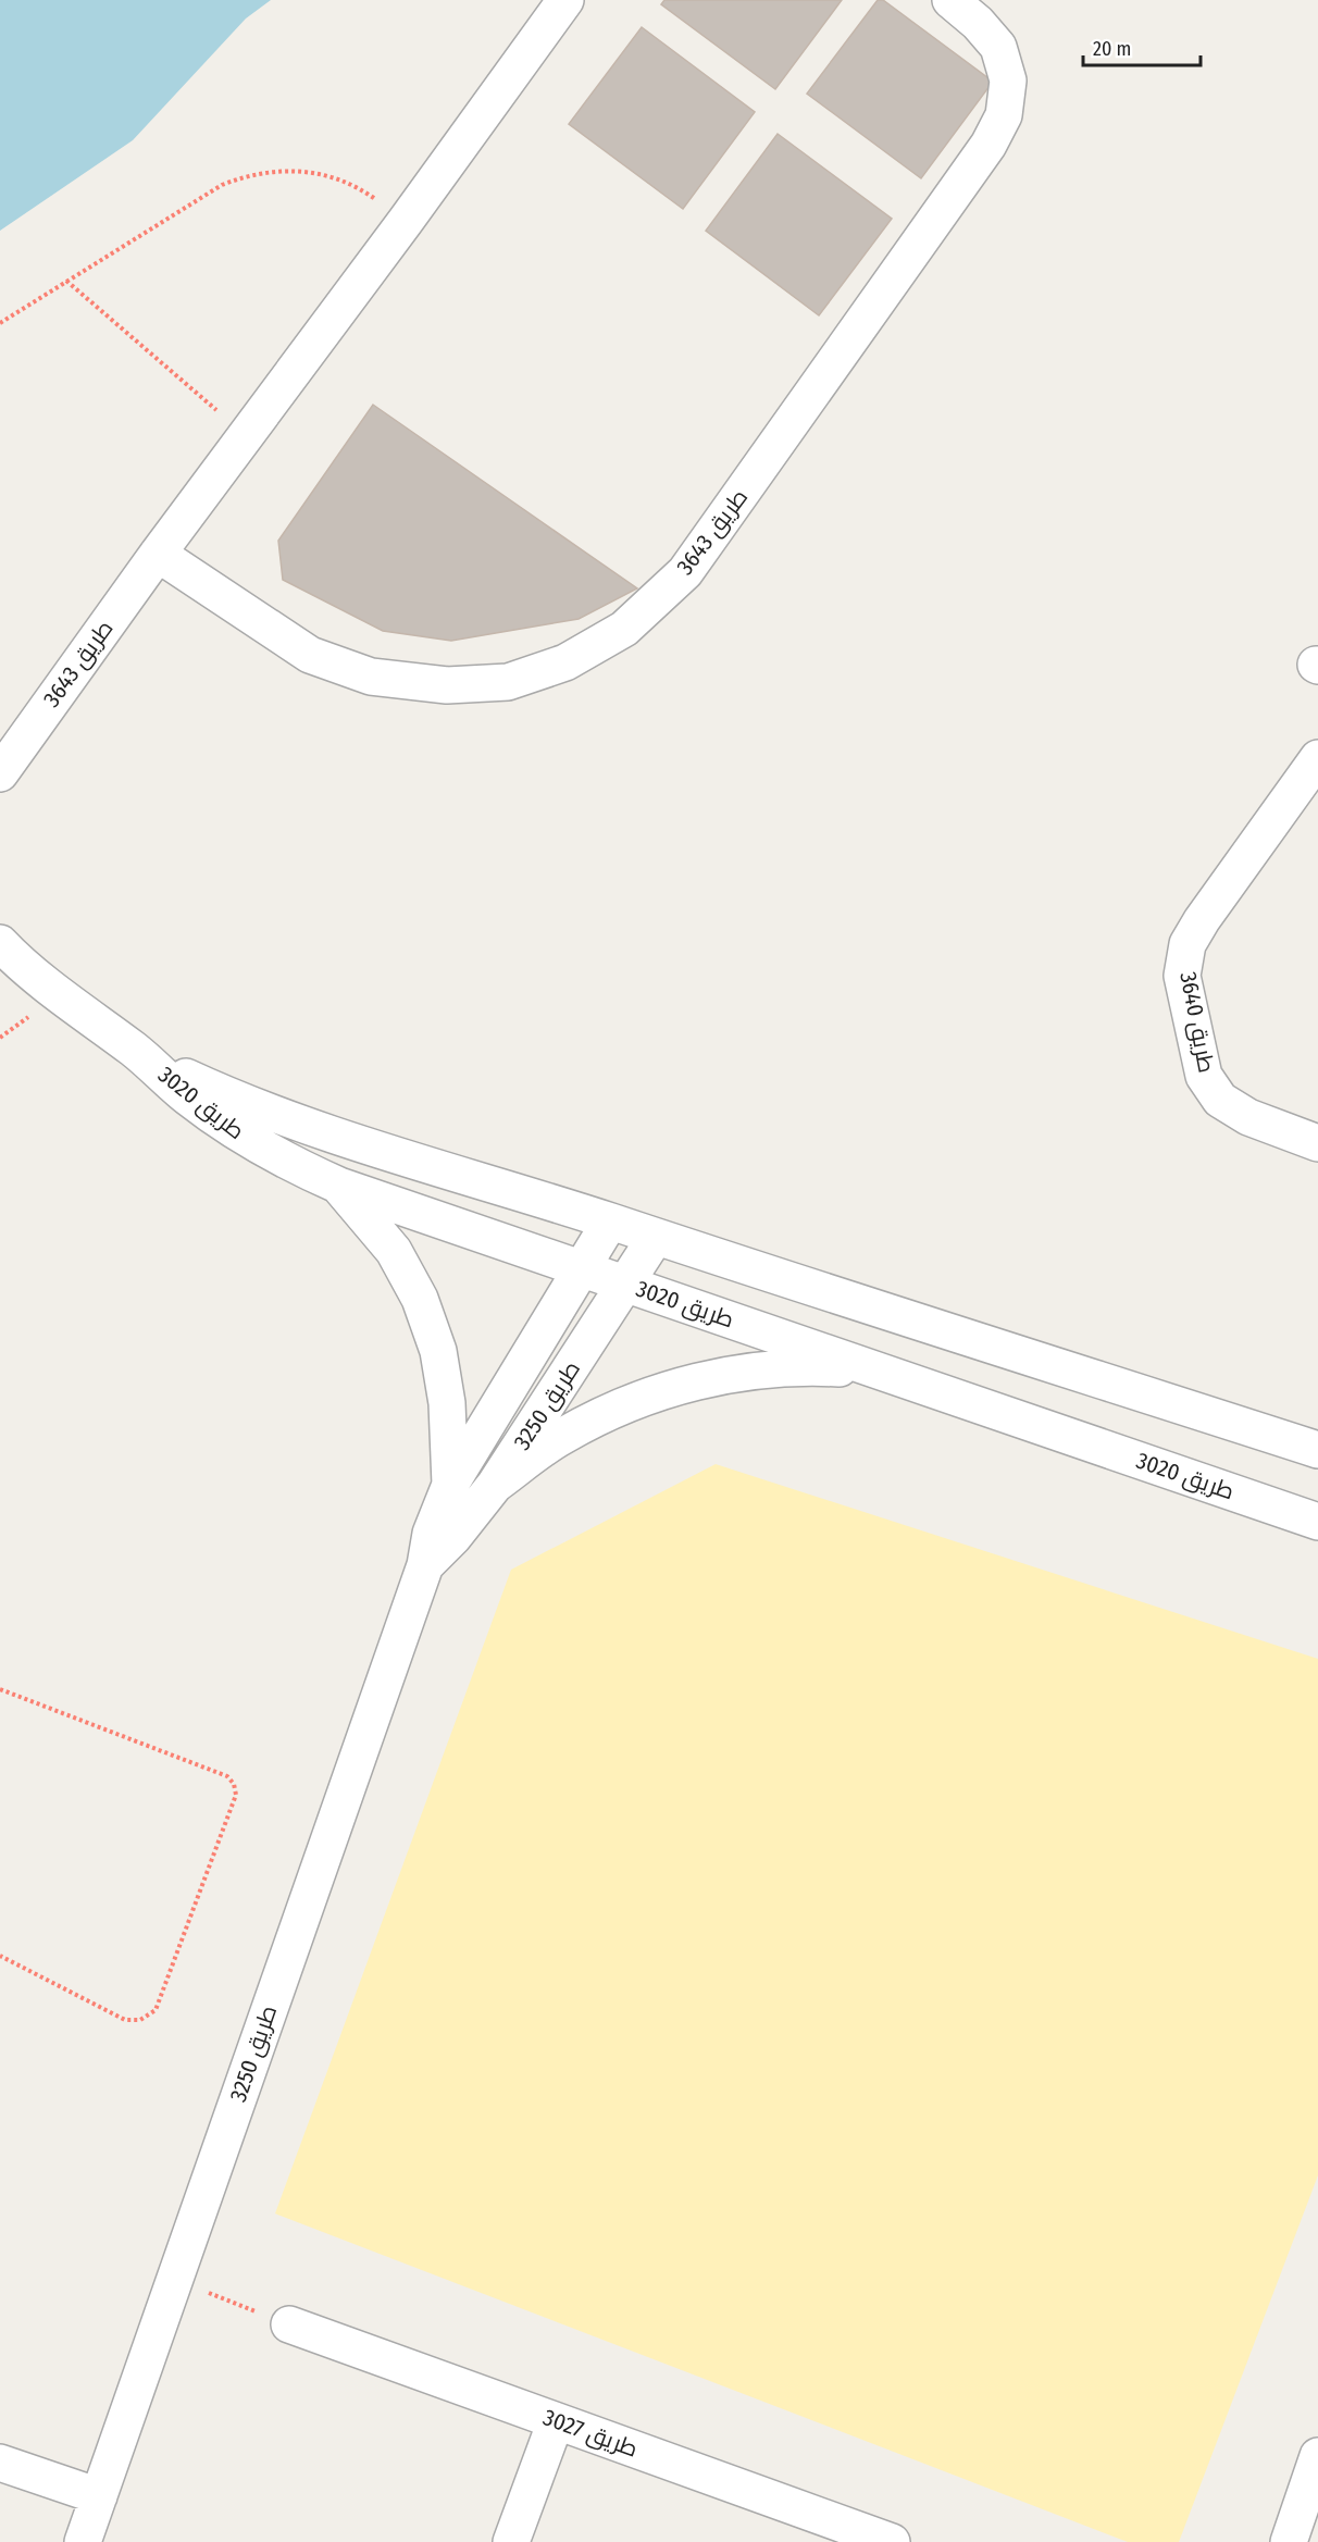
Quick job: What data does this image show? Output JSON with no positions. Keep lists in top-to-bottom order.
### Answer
{
  "streets": {
    "street": [
      "طريق 3643",
      "طريق 3640",
      "طريق 3020",
      "طريق 3250",
      "طريق 3027"
    ]
  },
  "crossings": [
    ["طريق 3020", "طريق 3250"]
  ],
  "scale_bar": "20 m"
}
